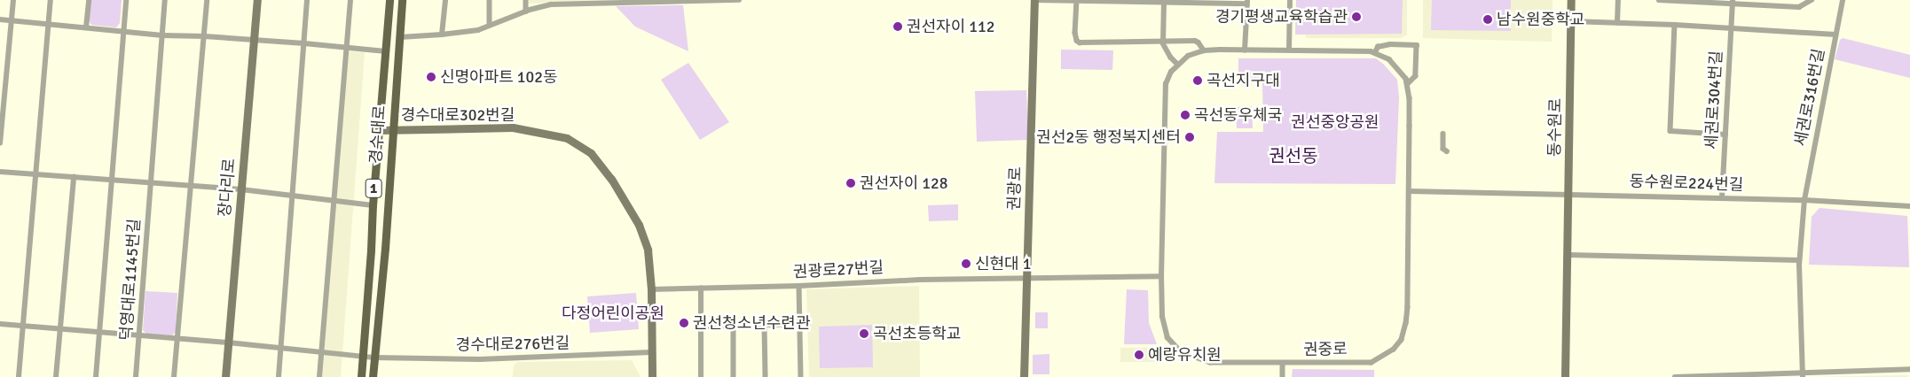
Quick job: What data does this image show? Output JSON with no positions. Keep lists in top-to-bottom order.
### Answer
{
  "streets": {
    "main road": ["경수대로", "1"],
    "street": [
      "세권로316번길",
      "세권로304번길",
      "경수대로302번길",
      "동수원로",
      "동수원로224번길",
      "장다리로",
      "권광로",
      "권광로27번길",
      "덕영대로1145번길",
      "경수대로276번길",
      "권중로"
    ]
  },
  "crossings": [
    ["세권로316번길", "동수원로224번길"],
    ["세권로304번길", "동수원로224번길"],
    ["경수대로302번길", "경수대로"],
    ["경수대로302번길", "권광로27번길"],
    ["경수대로302번길", "경수대로276번길"],
    ["동수원로", "동수원로224번길"],
    ["경수대로", "경수대로276번길"],
    ["동수원로224번길", "권중로"],
    ["장다리로", "경수대로276번길"],
    ["권광로", "권광로27번길"],
    ["권광로27번길", "권중로"],
    ["덕영대로1145번길", "경수대로276번길"]
  ],
  "districts": ["권선동"],
  "parks": ["권선중앙공원", "다정어린이공원"],
  "places": [
    "경기평생교육학습관",
    "남수원중학교",
    "권선자이 112",
    "신명아파트 102동",
    "곡선지구대",
    "곡선동우체국",
    "권선2동 행정복지센터",
    "권선자이 128",
    "신현대 1",
    "권선청소년수련관",
    "곡선초등학교",
    "예랑유치원"
  ]
}
